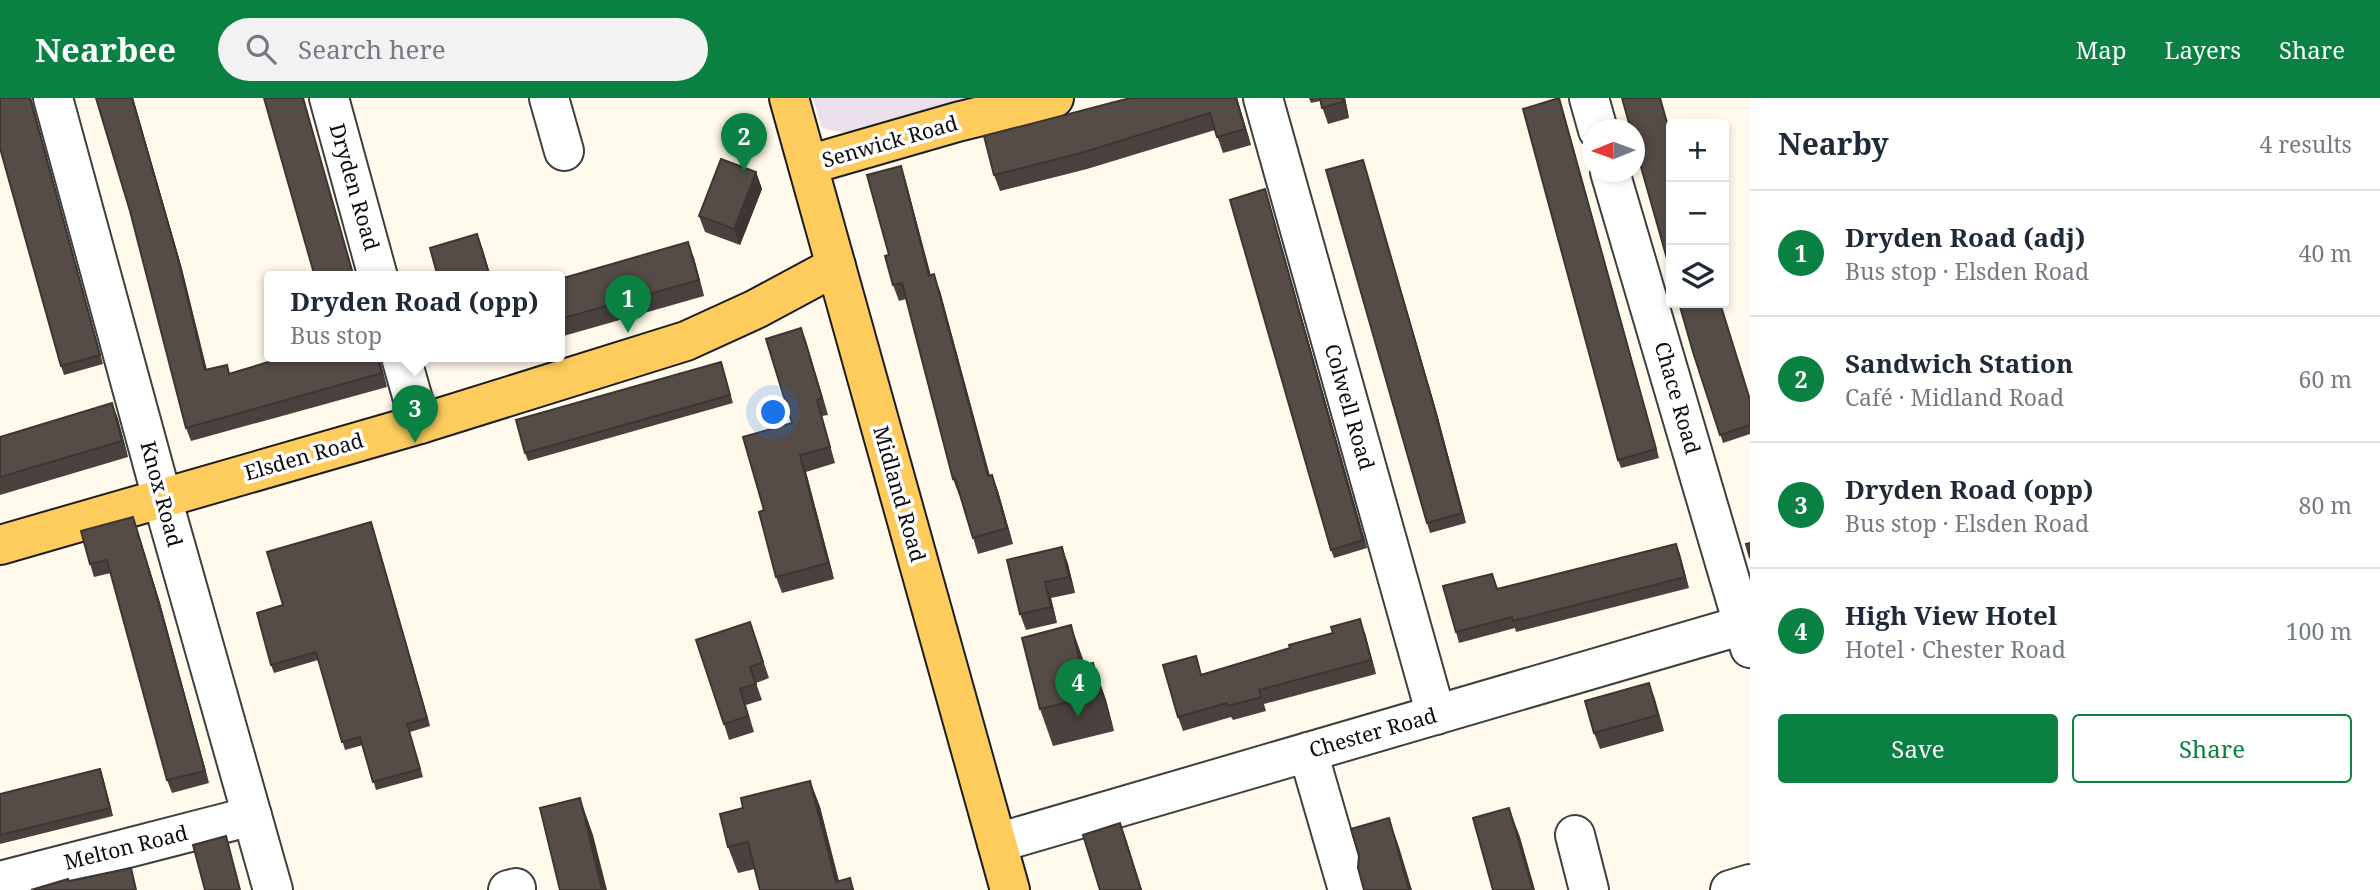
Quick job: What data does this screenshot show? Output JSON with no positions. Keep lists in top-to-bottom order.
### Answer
{
  "streets": {
    "main road": ["Senwick Road", "Elsden Road", "Midland Road"],
    "street": [
      "Dryden Road",
      "Chace Road",
      "Colwell Road",
      "Knox Road",
      "Chester Road",
      "Melton Road"
    ]
  },
  "crossings": [
    ["Senwick Road", "Midland Road"],
    ["Chace Road", "Chester Road"],
    ["Colwell Road", "Chester Road"],
    ["Elsden Road", "Knox Road"],
    ["Elsden Road", "Midland Road"],
    ["Knox Road", "Melton Road"],
    ["Midland Road", "Chester Road"]
  ],
  "north": "left",
  "page": {
    "header": "Nearbee",
    "search": "Search here",
    "nav": ["Map", "Layers", "Share"],
    "heading": ["Nearby", "4 results"],
    "pins": [
      "2",
      "1",
      "3",
      "4"
    ],
    "map_buttons": ["+", "−"],
    "list": [
      {
        "mark": "1",
        "name": "Dryden Road (adj)",
        "note": "Bus stop · Elsden Road",
        "value": "40 m"
      },
      {
        "mark": "2",
        "name": "Sandwich Station",
        "note": "Café · Midland Road",
        "value": "60 m"
      },
      {
        "mark": "3",
        "name": "Dryden Road (opp)",
        "note": "Bus stop · Elsden Road",
        "value": "80 m"
      },
      {
        "mark": "4",
        "name": "High View Hotel",
        "note": "Hotel · Chester Road",
        "value": "100 m"
      }
    ],
    "popup": ["Dryden Road (opp)", "Bus stop"],
    "buttons": ["Save", "Share"]
  }
}
